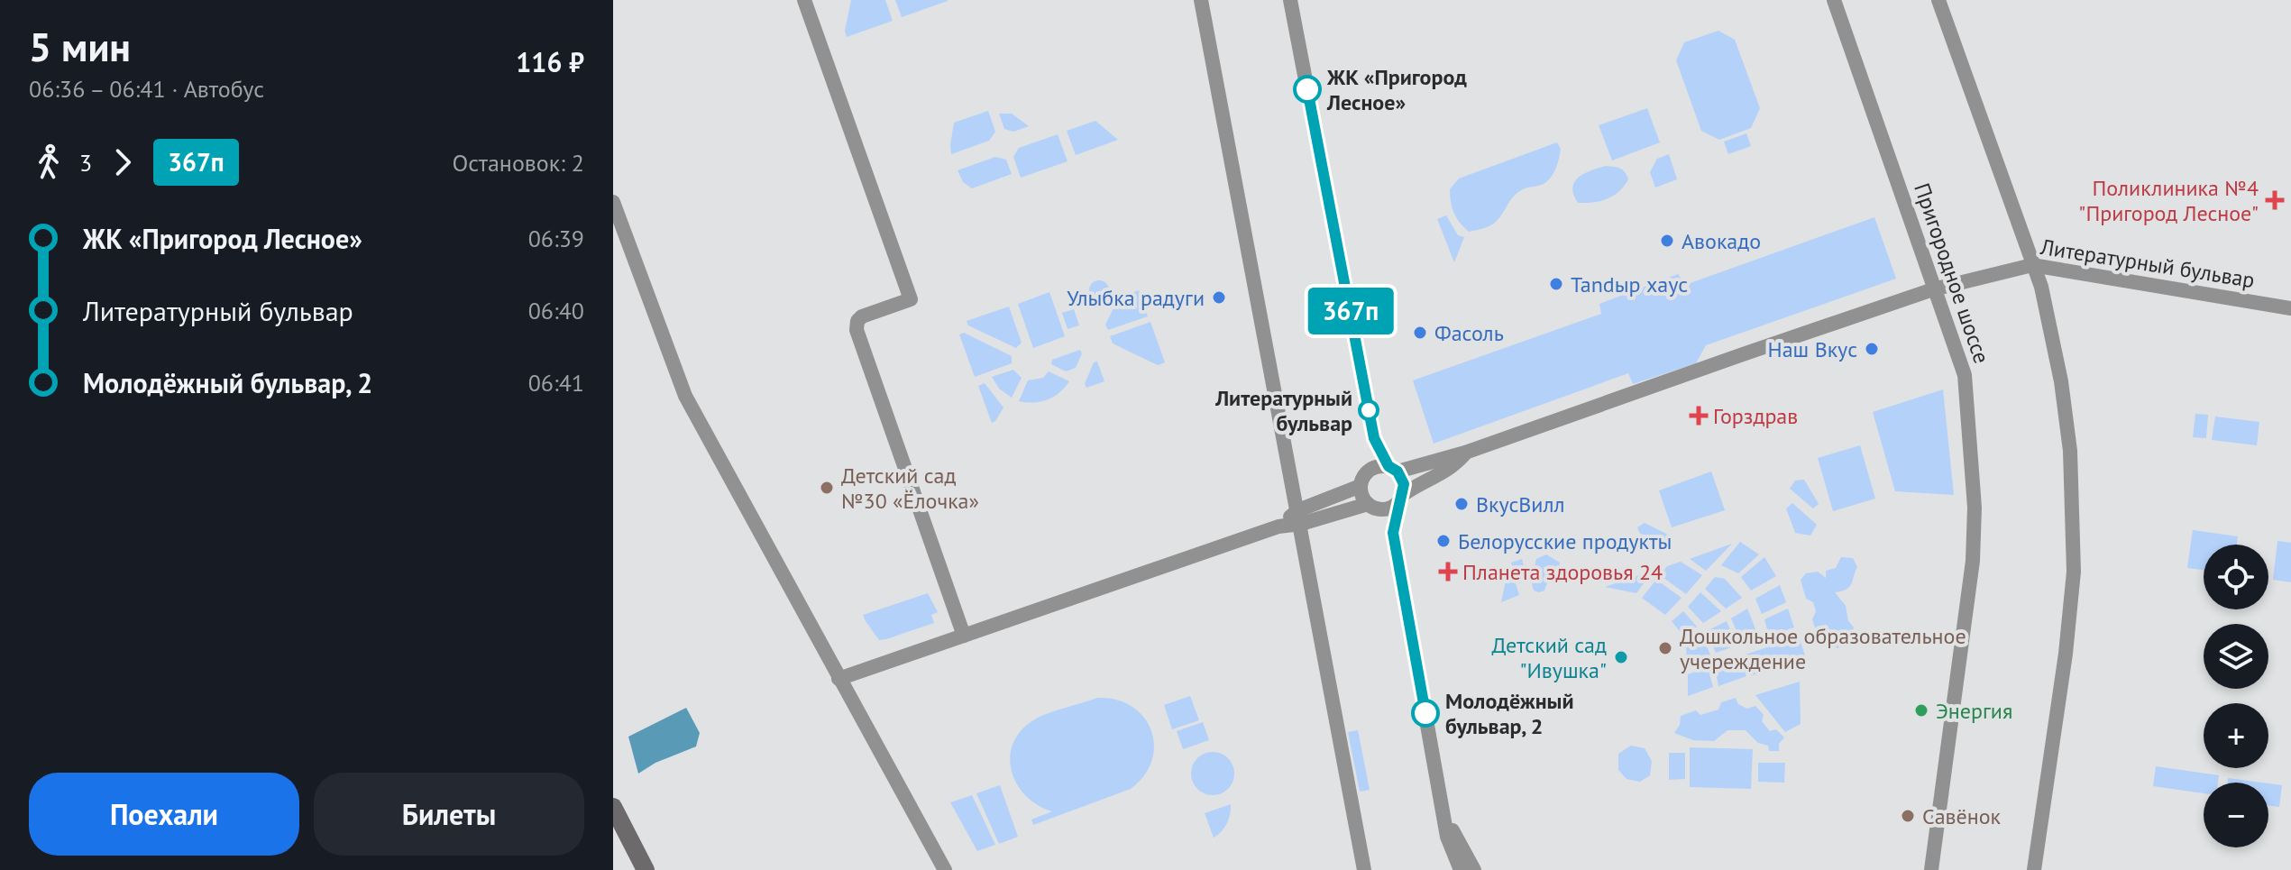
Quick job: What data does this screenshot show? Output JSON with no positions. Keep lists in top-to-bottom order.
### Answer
{
  "streets": {
    "street": ["Литературный бульвар", "Пригородное шоссе"]
  },
  "crossings": [
    ["Литературный бульвар", "Пригородное шоссе"]
  ],
  "places": {
    "other": [
      "ЖК «Пригород Лесное»",
      "Авокадо",
      "Tandыр хаус",
      "Улыбка радуги",
      "Фасоль",
      "Наш Вкус",
      "Литературный бульвар",
      "Детский сад №30 «Ёлочка»",
      "ВкусВилл",
      "Белорусские продукты",
      "Дошкольное образовательное учереждение",
      "Детский сад \"Ивушка\"",
      "Энергия",
      "Молодёжный бульвар, 2",
      "Савёнок"
    ],
    "health": ["Поликлиника №4 \"Пригород Лесное\"", "Горздрав", "Планета здоровья 24"]
  },
  "lines": ["bus line 367п"],
  "page": {
    "heading": ["5 мин", "06:36 – 06:41 · Автобус", "116 ₽"],
    "on_map": "367п",
    "legs": ["3", "367п", "Остановок: 2"],
    "list": [
      {
        "name": "ЖК «Пригород Лесное»",
        "value": "06:39"
      },
      {
        "name": "Литературный бульвар",
        "value": "06:40"
      },
      {
        "name": "Молодёжный бульвар, 2",
        "value": "06:41"
      }
    ],
    "map_buttons": ["+", "−"],
    "buttons": ["Поехали", "Билеты"]
  }
}
